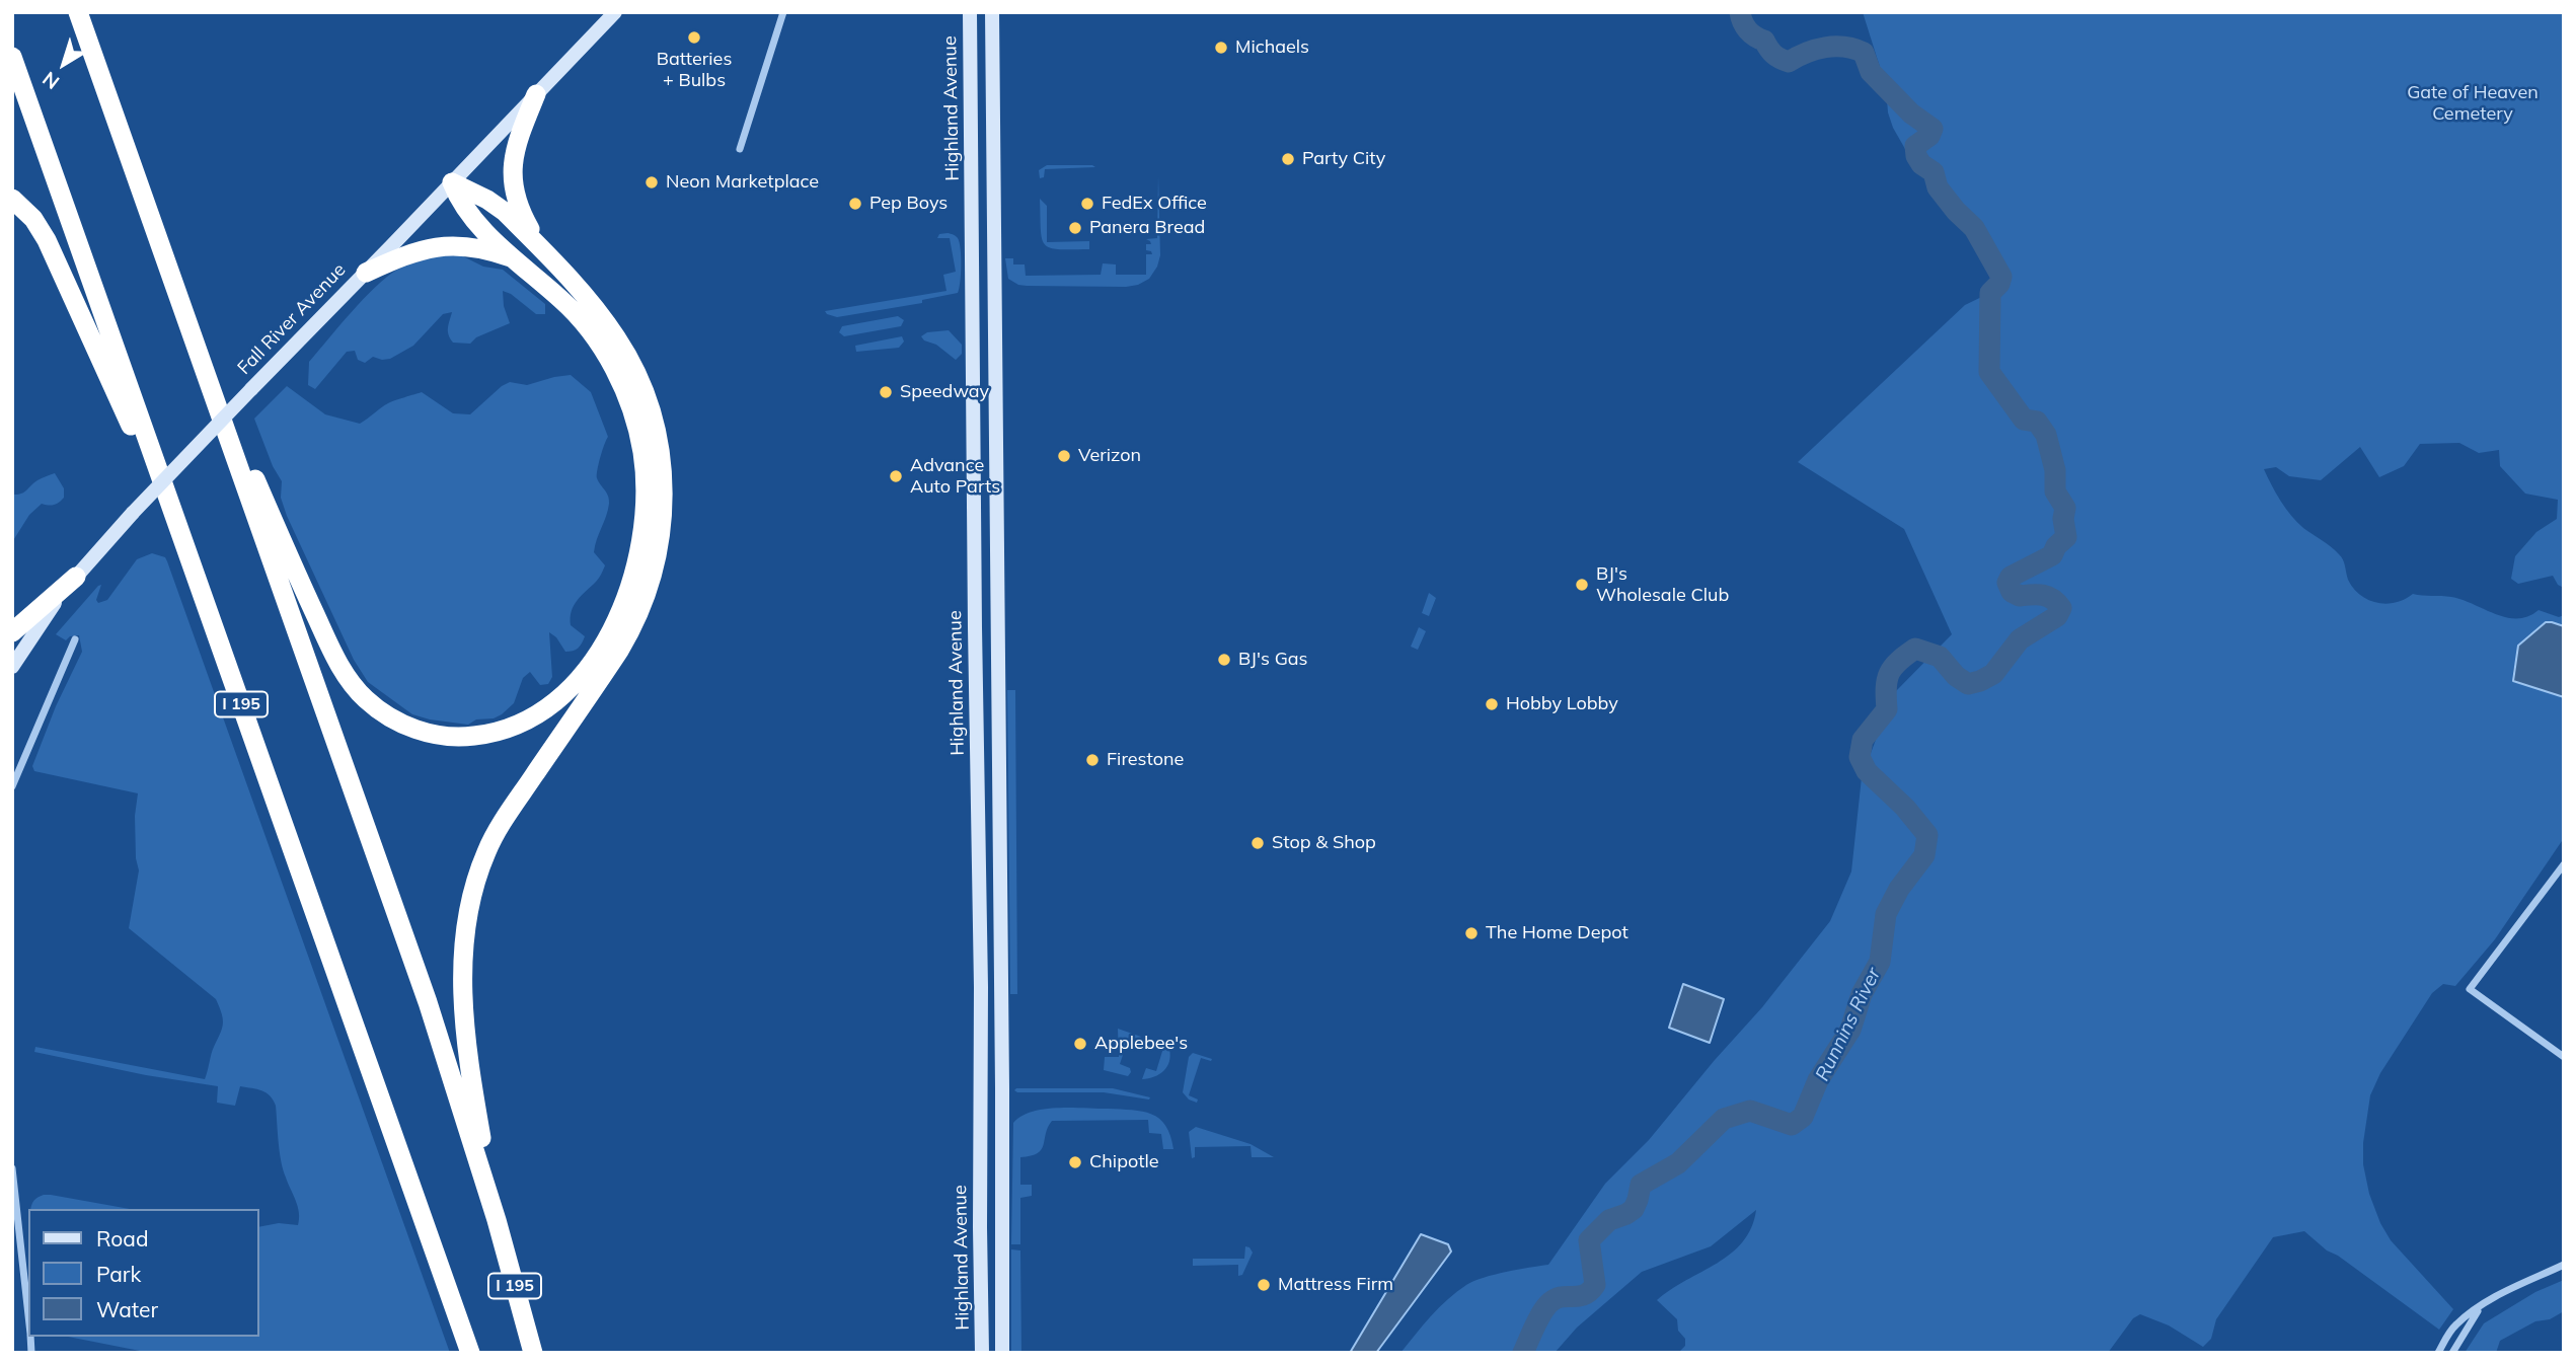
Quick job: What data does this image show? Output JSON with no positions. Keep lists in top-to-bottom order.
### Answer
{
  "streets": {
    "highway": ["I 195"],
    "main road": ["Highland Avenue", "Fall River Avenue"]
  },
  "water": ["Runnins River"],
  "parks": ["Gate of Heaven Cemetery"],
  "places": [
    "Batteries + Bulbs",
    "Michaels",
    "Party City",
    "Neon Marketplace",
    "Pep Boys",
    "FedEx Office",
    "Panera Bread",
    "Speedway",
    "Verizon",
    "Advance Auto Parts",
    "BJ's Wholesale Club",
    "BJ's Gas",
    "Hobby Lobby",
    "Firestone",
    "Stop & Shop",
    "The Home Depot",
    "Applebee's",
    "Chipotle",
    "Mattress Firm"
  ],
  "legend": ["Road", "Park", "Water"],
  "north": "bottom left"
}
